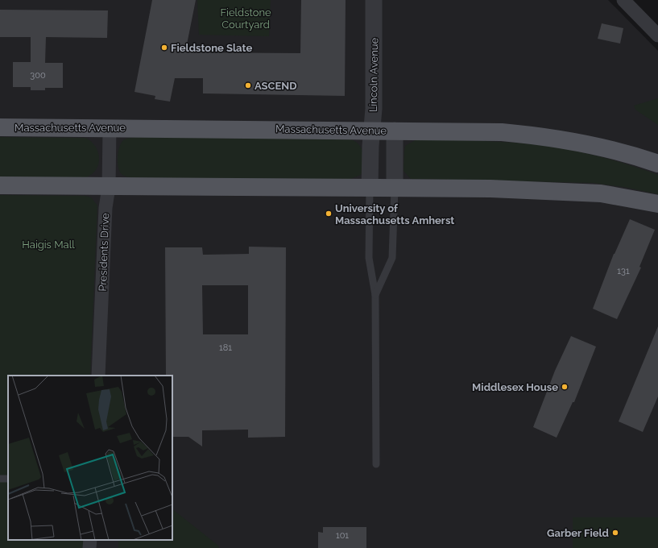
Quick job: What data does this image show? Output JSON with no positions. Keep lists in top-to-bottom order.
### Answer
{
  "streets": {
    "main road": ["Massachusetts Avenue"],
    "street": ["Lincoln Avenue", "Presidents Drive"]
  },
  "crossings": [
    ["Lincoln Avenue", "Massachusetts Avenue"],
    ["Massachusetts Avenue", "Presidents Drive"]
  ],
  "parks": ["Fieldstone Courtyard", "Haigis Mall"],
  "places": [
    "Fieldstone Slate",
    "ASCEND",
    "University of Massachusetts Amherst",
    "Middlesex House",
    "Garber Field"
  ],
  "house_numbers": [
    "300",
    "131",
    "181",
    "101"
  ]
}
